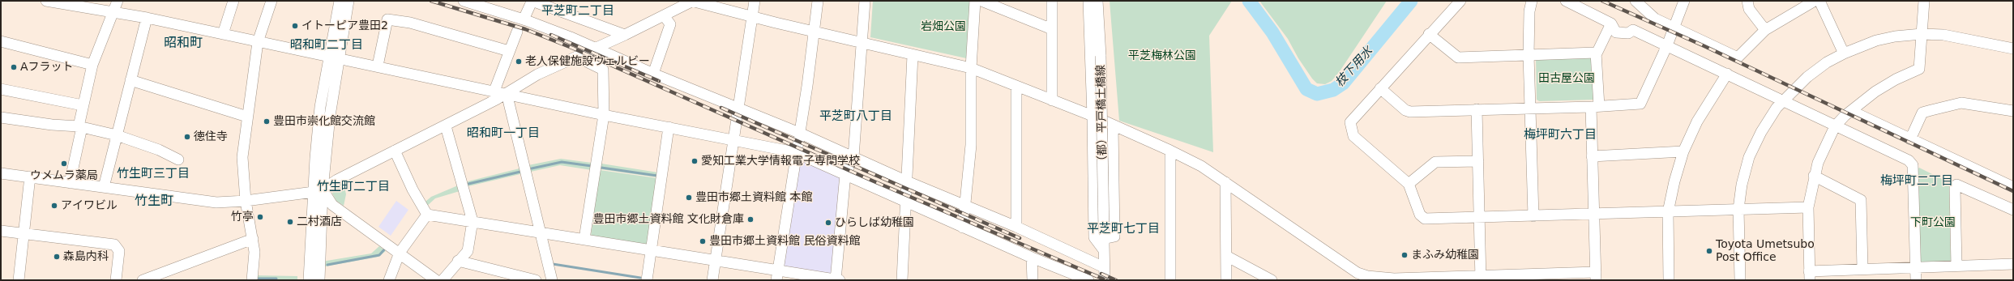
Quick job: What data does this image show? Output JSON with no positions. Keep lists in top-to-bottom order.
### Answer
{
  "streets": {
    "street": ["（都）平戸橋土橋線"]
  },
  "districts": [
    "平芝町二丁目",
    "昭和町",
    "昭和町二丁目",
    "平芝町八丁目",
    "昭和町一丁目",
    "梅坪町六丁目",
    "竹生町三丁目",
    "梅坪町二丁目",
    "竹生町二丁目",
    "竹生町",
    "平芝町七丁目"
  ],
  "water": ["枝下用水"],
  "parks": [
    "岩畑公園",
    "平芝梅林公園",
    "田古屋公園",
    "下町公園"
  ],
  "places": [
    "イトーピア豊田2",
    "老人保健施設ウェルビー",
    "Aフラット",
    "豊田市崇化館交流館",
    "徳住寺",
    "愛知工業大学情報電子専門学校",
    "ウメムラ薬局",
    "豊田市郷土資料館 本館",
    "アイワビル",
    "竹亭",
    "豊田市郷土資料館 文化財倉庫",
    "二村酒店",
    "ひらしば幼稚園",
    "豊田市郷土資料館 民俗資料館",
    "Toyota Umetsubo Post Office",
    "まふみ幼稚園",
    "森島内科"
  ]
}
